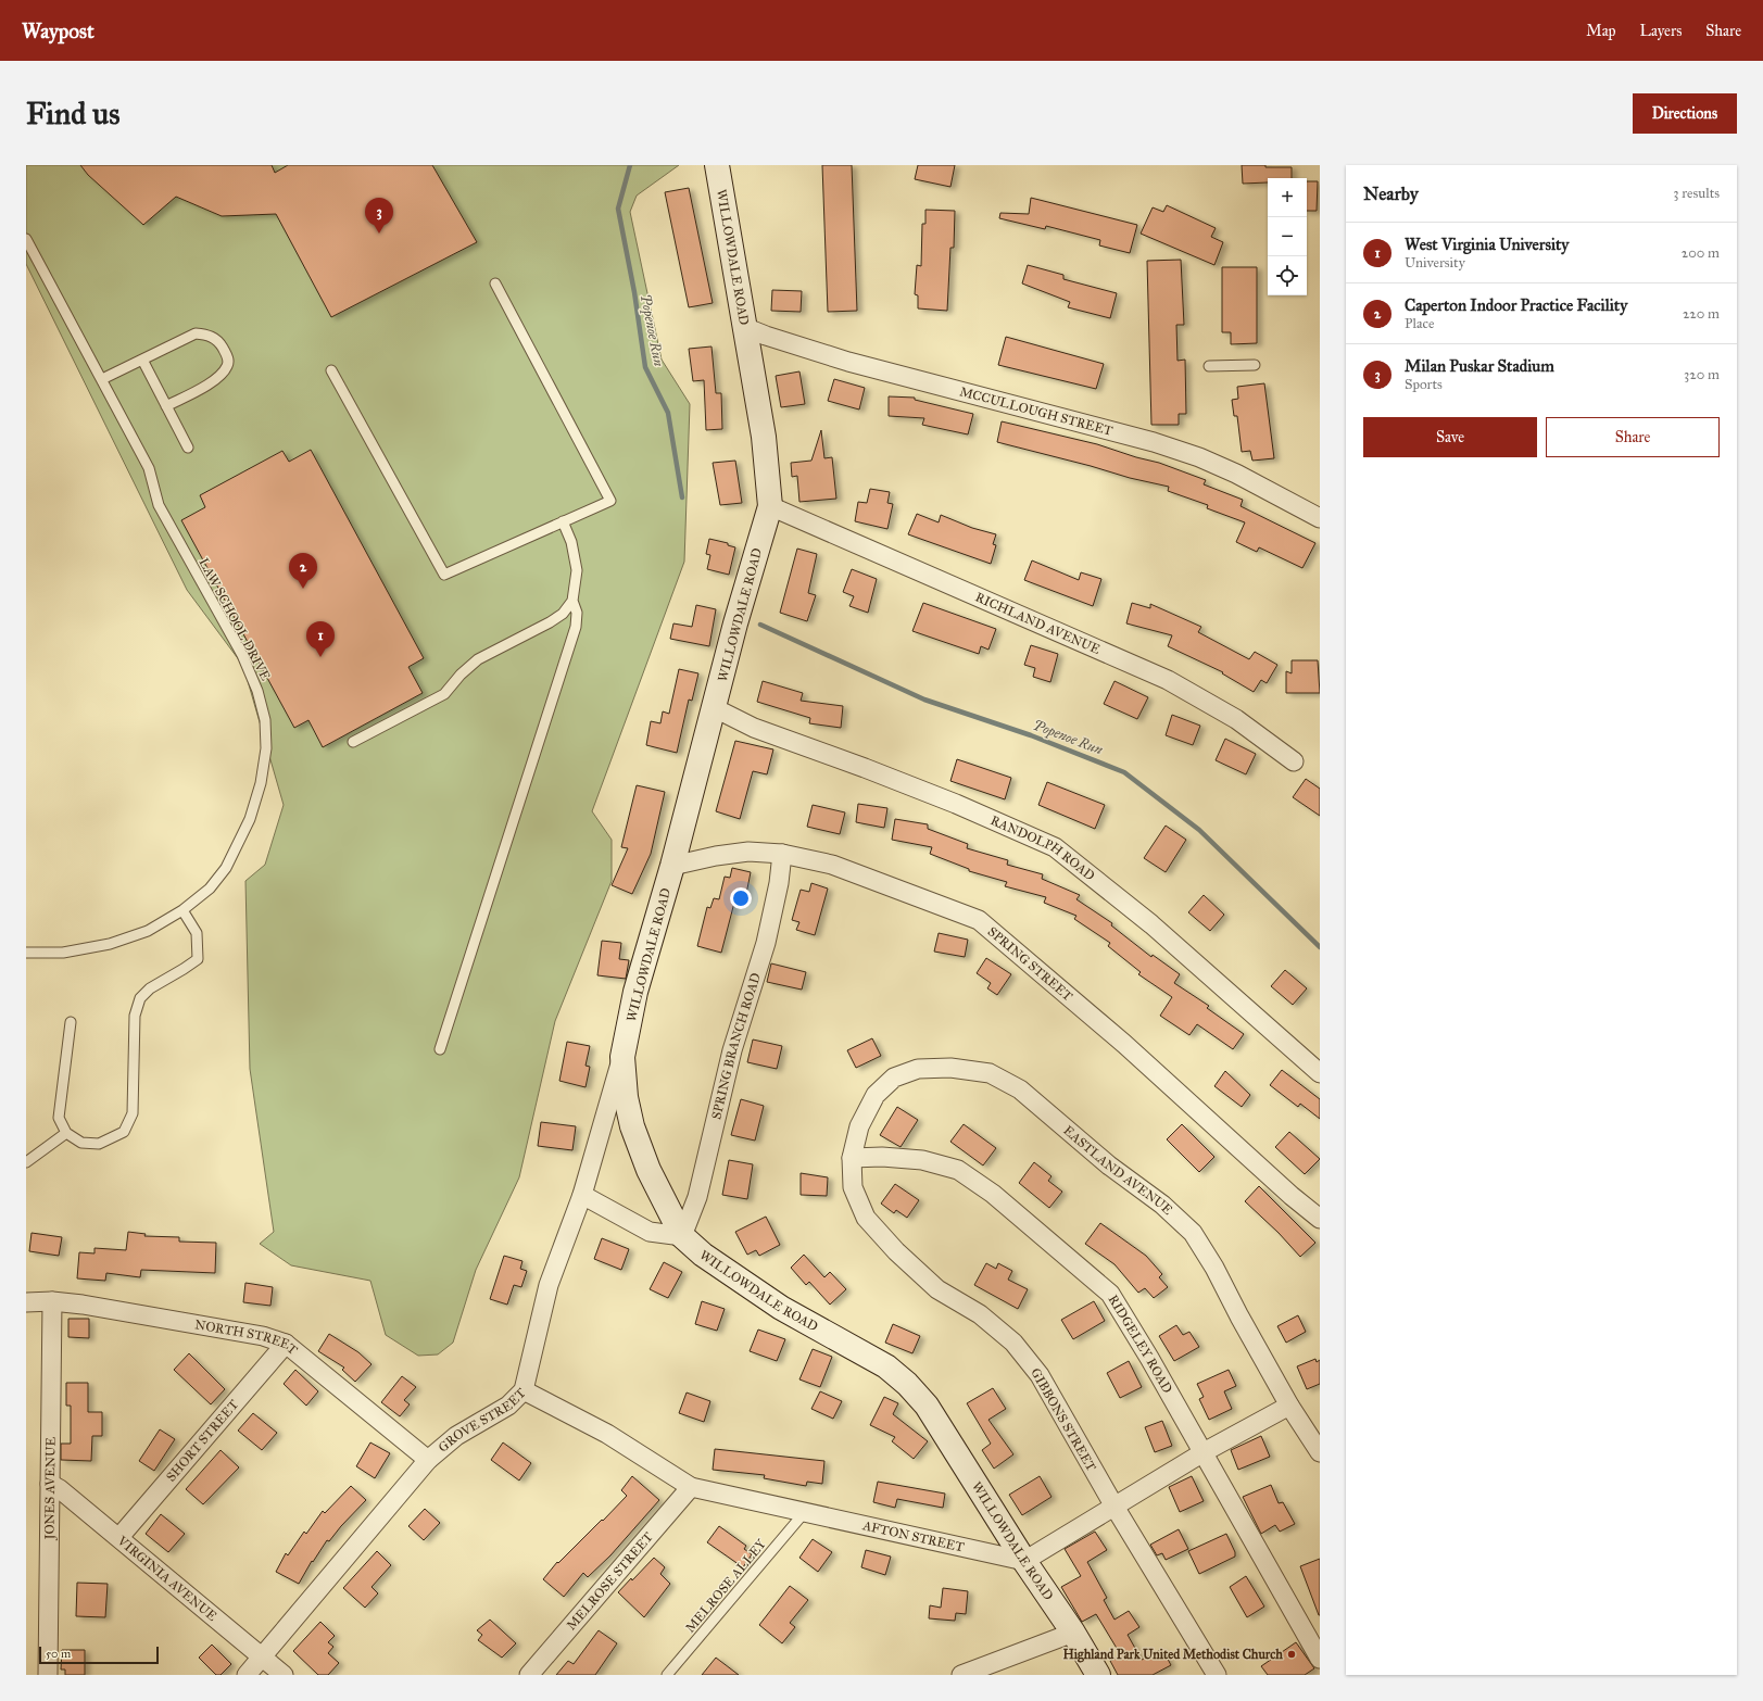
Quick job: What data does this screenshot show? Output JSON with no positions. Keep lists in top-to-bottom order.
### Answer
{
  "streets": {
    "street": [
      "WILLOWDALE ROAD",
      "MCCULLOUGH STREET",
      "RICHLAND AVENUE",
      "RANDOLPH ROAD",
      "SPRING STREET",
      "SPRING BRANCH ROAD",
      "EASTLAND AVENUE",
      "NORTH STREET",
      "RIDGELEY ROAD",
      "GROVE STREET",
      "GIBBONS STREET",
      "SHORT STREET",
      "JONES AVENUE",
      "AFTON STREET",
      "VIRGINIA AVENUE",
      "MELROSE STREET"
    ],
    "lane": ["LAW SCHOOL DRIVE", "MELROSE ALLEY"]
  },
  "crossings": [
    ["WILLOWDALE ROAD", "MCCULLOUGH STREET"],
    ["WILLOWDALE ROAD", "RICHLAND AVENUE"],
    ["WILLOWDALE ROAD", "RANDOLPH ROAD"],
    ["WILLOWDALE ROAD", "SPRING STREET"],
    ["WILLOWDALE ROAD", "SPRING BRANCH ROAD"],
    ["WILLOWDALE ROAD", "GROVE STREET"],
    ["WILLOWDALE ROAD", "AFTON STREET"],
    ["SPRING STREET", "SPRING BRANCH ROAD"],
    ["EASTLAND AVENUE", "RIDGELEY ROAD"],
    ["EASTLAND AVENUE", "GIBBONS STREET"],
    ["NORTH STREET", "GROVE STREET"],
    ["NORTH STREET", "SHORT STREET"],
    ["NORTH STREET", "JONES AVENUE"],
    ["RIDGELEY ROAD", "GIBBONS STREET"],
    ["GROVE STREET", "AFTON STREET"],
    ["GROVE STREET", "VIRGINIA AVENUE"],
    ["SHORT STREET", "VIRGINIA AVENUE"],
    ["JONES AVENUE", "VIRGINIA AVENUE"],
    ["AFTON STREET", "MELROSE STREET"],
    ["AFTON STREET", "MELROSE ALLEY"]
  ],
  "water": ["Popenoe Run"],
  "places": ["Highland Park United Methodist Church"],
  "scale_bar": "50 m",
  "page": {
    "header": "Waypost",
    "nav": ["Map", "Layers", "Share"],
    "buttons": [
      "Directions",
      ["Save", "Share"]
    ],
    "title": "Find us",
    "heading": ["Nearby", "3 results"],
    "map_buttons": ["+", "−"],
    "pins": ["3", "2", "1"],
    "list": [
      {
        "mark": "1",
        "name": "West Virginia University",
        "note": "University",
        "value": "200 m"
      },
      {
        "mark": "2",
        "name": "Caperton Indoor Practice Facility",
        "note": "Place",
        "value": "220 m"
      },
      {
        "mark": "3",
        "name": "Milan Puskar Stadium",
        "note": "Sports",
        "value": "320 m"
      }
    ],
    "scale": "50 m"
  }
}
